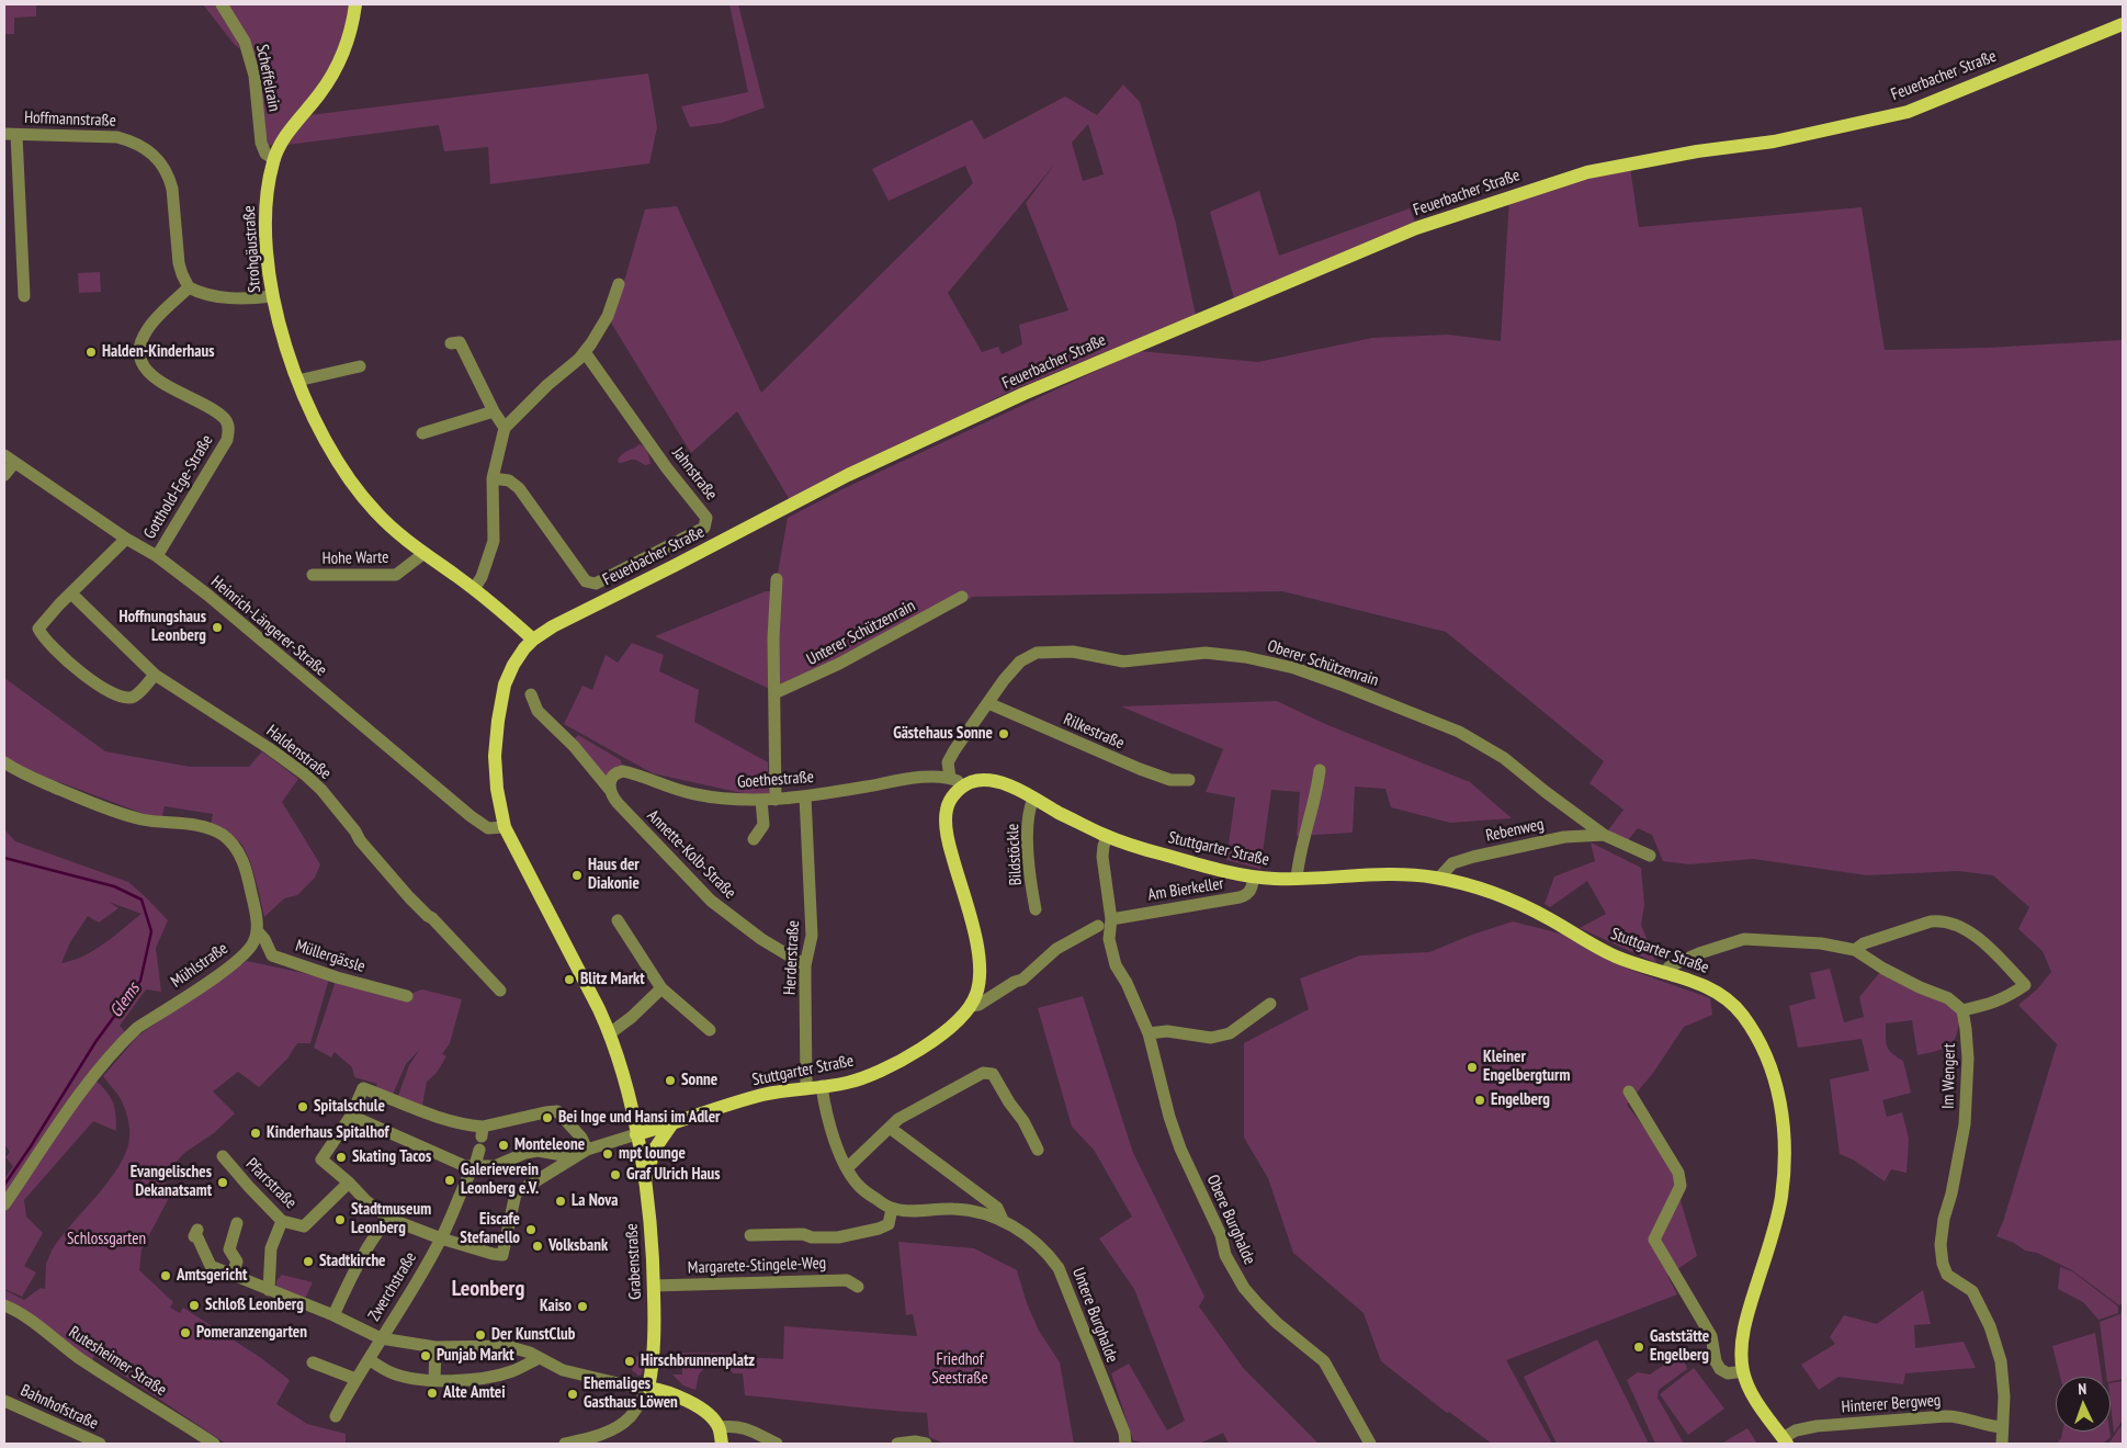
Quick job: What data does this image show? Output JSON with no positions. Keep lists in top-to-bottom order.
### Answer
{
  "streets": {
    "main road": [
      "Feuerbacher Straße",
      "Strohgäustraße",
      "Stuttgarter Straße",
      "Grabenstraße"
    ],
    "street": [
      "Scheffelrain",
      "Hoffmannstraße",
      "Jahnstraße",
      "Gotthold-Ege-Straße",
      "Hohe Warte",
      "Heinrich-Längerer-Straße",
      "Unterer Schützenrain",
      "Oberer Schützenrain",
      "Rilkestraße",
      "Haldenstraße",
      "Goethestraße",
      "Rebenweg",
      "Annette-Kolb-Straße",
      "Bildstöckle",
      "Am Bierkeller",
      "Müllergässle",
      "Herderstraße",
      "Mühlstraße",
      "Im Wengert",
      "Pfarrstraße",
      "Obere Burghalde",
      "Margarete-Stingele-Weg",
      "Zwerchstraße",
      "Untere Burghalde",
      "Rutesheimer Straße",
      "Hinterer Bergweg",
      "Bahnhofstraße"
    ]
  },
  "crossings": [
    ["Feuerbacher Straße", "Strohgäustraße"],
    ["Feuerbacher Straße", "Heinrich-Längerer-Straße"],
    ["Feuerbacher Straße", "Stuttgarter Straße"],
    ["Feuerbacher Straße", "Grabenstraße"],
    ["Scheffelrain", "Strohgäustraße"],
    ["Hoffmannstraße", "Gotthold-Ege-Straße"],
    ["Strohgäustraße", "Hohe Warte"],
    ["Gotthold-Ege-Straße", "Heinrich-Längerer-Straße"],
    ["Oberer Schützenrain", "Rilkestraße"],
    ["Oberer Schützenrain", "Goethestraße"],
    ["Oberer Schützenrain", "Rebenweg"],
    ["Goethestraße", "Stuttgarter Straße"],
    ["Goethestraße", "Annette-Kolb-Straße"],
    ["Goethestraße", "Herderstraße"],
    ["Rebenweg", "Stuttgarter Straße"],
    ["Stuttgarter Straße", "Bildstöckle"],
    ["Stuttgarter Straße", "Am Bierkeller"],
    ["Stuttgarter Straße", "Herderstraße"],
    ["Stuttgarter Straße", "Obere Burghalde"],
    ["Stuttgarter Straße", "Grabenstraße"],
    ["Stuttgarter Straße", "Hinterer Bergweg"],
    ["Annette-Kolb-Straße", "Herderstraße"],
    ["Am Bierkeller", "Obere Burghalde"],
    ["Müllergässle", "Mühlstraße"],
    ["Im Wengert", "Hinterer Bergweg"],
    ["Grabenstraße", "Margarete-Stingele-Weg"]
  ],
  "districts": ["Leonberg"],
  "water": ["Glems"],
  "parks": ["Schlossgarten", "Friedhof Seestraße"],
  "places": [
    "Halden-Kinderhaus",
    "Hoffnungshaus Leonberg",
    "Gästehaus Sonne",
    "Haus der Diakonie",
    "Blitz Markt",
    "Kleiner Engelbergturm",
    "Sonne",
    "Engelberg",
    "Spitalschule",
    "Bei Inge und Hansi im Adler",
    "Kinderhaus Spitalhof",
    "Monteleone",
    "mpt lounge",
    "Skating Tacos",
    "Graf Ulrich Haus",
    "Galerieverein Leonberg e.V.",
    "Evangelisches Dekanatsamt",
    "La Nova",
    "Stadtmuseum Leonberg",
    "Eiscafe Stefanello",
    "Volksbank",
    "Stadtkirche",
    "Amtsgericht",
    "Schloß Leonberg",
    "Kaiso",
    "Pomeranzengarten",
    "Der KunstClub",
    "Gaststätte Engelberg",
    "Punjab Markt",
    "Hirschbrunnenplatz",
    "Alte Amtei",
    "Ehemaliges Gasthaus Löwen"
  ],
  "north": "top"
}
